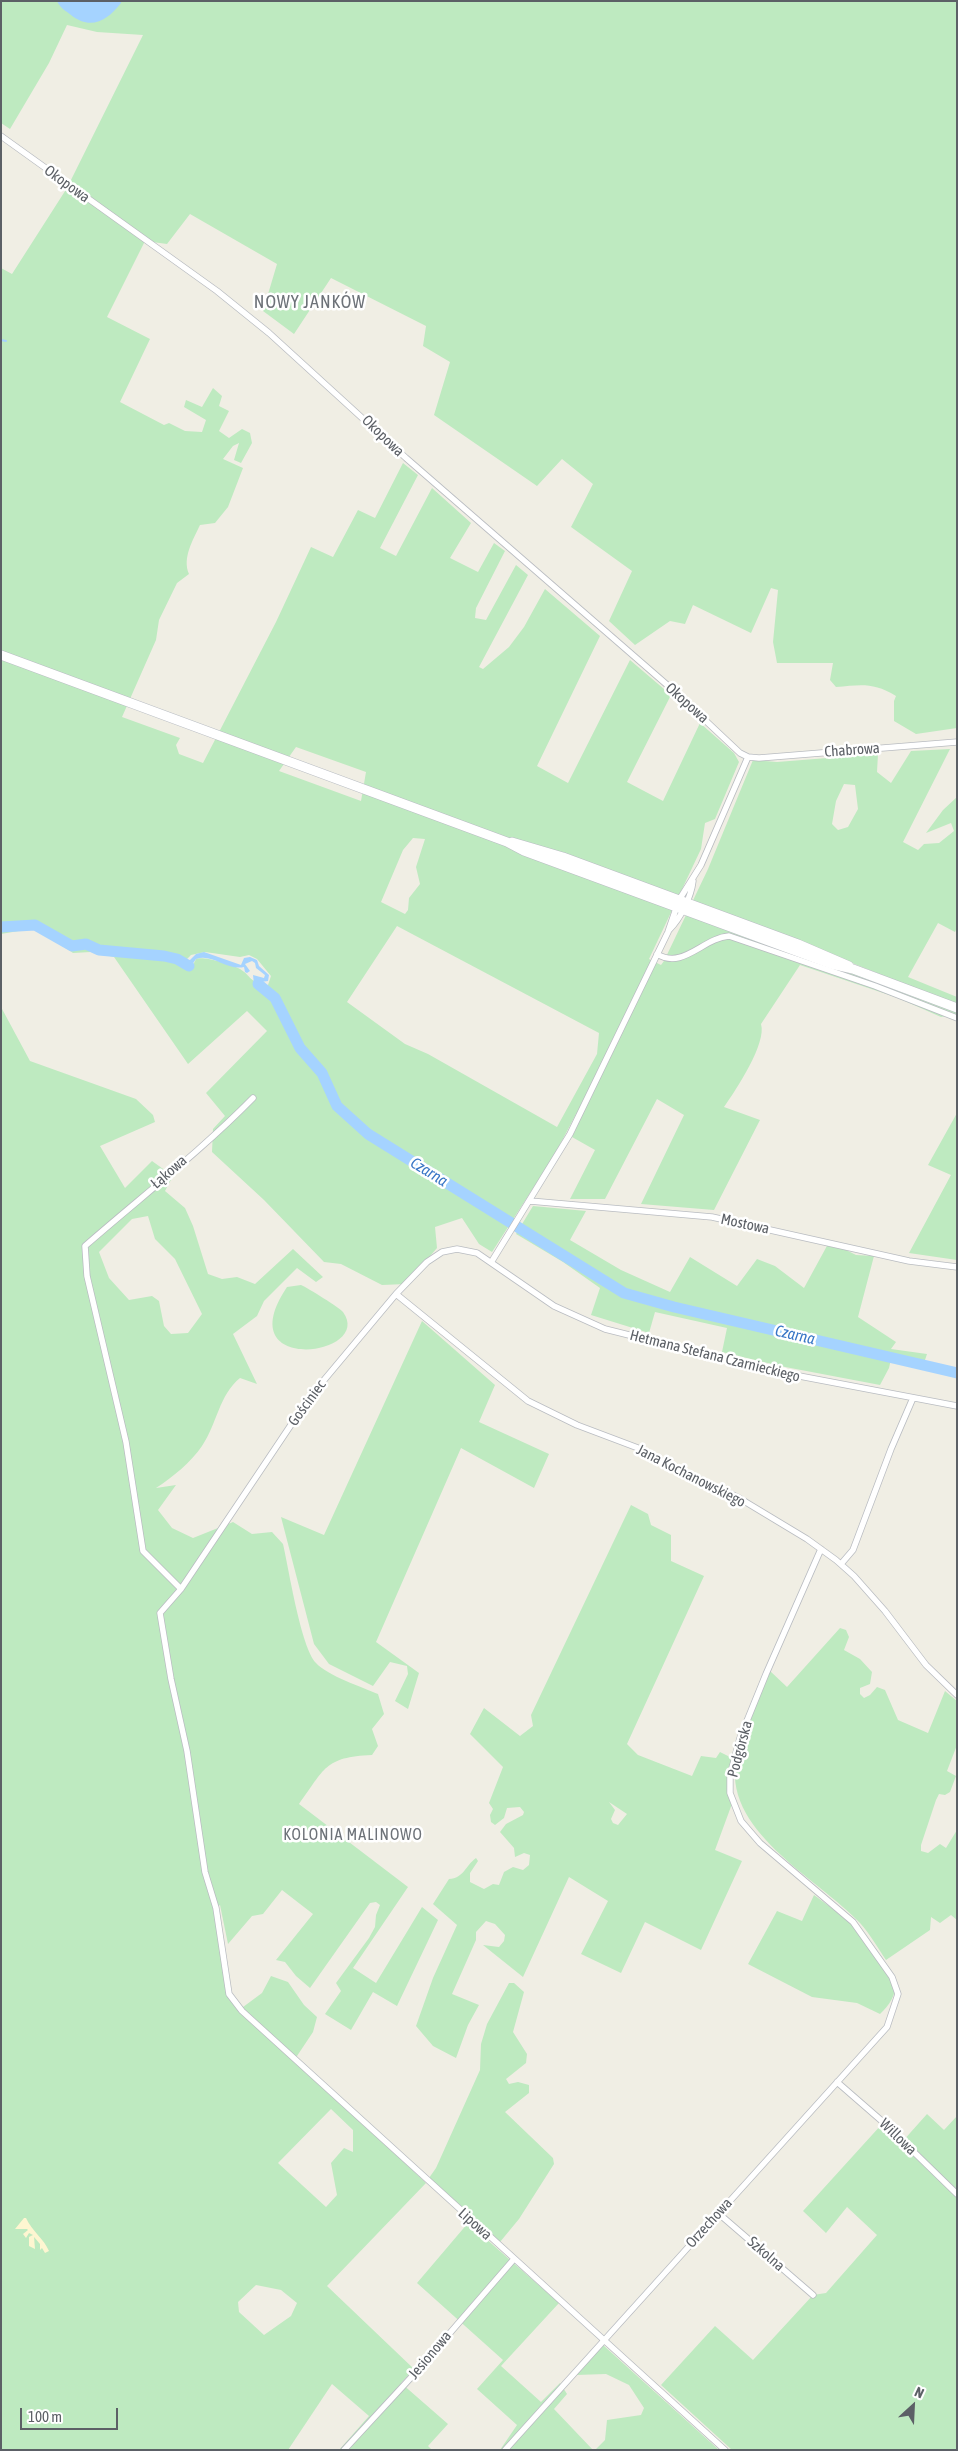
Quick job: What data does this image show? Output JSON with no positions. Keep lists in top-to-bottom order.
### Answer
{
  "streets": {
    "street": [
      "Okopowa",
      "Chabrowa",
      "Łąkowa",
      "Mostowa",
      "Hetmana Stefana Czarnieckiego",
      "Gościniec",
      "Jana Kochanowskiego",
      "Podgórska",
      "Willowa",
      "Orzechowa",
      "Lipowa",
      "Szkolna",
      "Jesionowa"
    ]
  },
  "crossings": [
    ["Okopowa", "Chabrowa"],
    ["Łąkowa", "Gościniec"],
    ["Hetmana Stefana Czarnieckiego", "Gościniec"],
    ["Gościniec", "Jana Kochanowskiego"],
    ["Gościniec", "Lipowa"],
    ["Jana Kochanowskiego", "Podgórska"],
    ["Podgórska", "Orzechowa"],
    ["Willowa", "Orzechowa"],
    ["Orzechowa", "Lipowa"],
    ["Orzechowa", "Szkolna"],
    ["Lipowa", "Jesionowa"]
  ],
  "districts": ["NOWY JANKÓW", "KOLONIA MALINOWO"],
  "water": ["Czarna"],
  "scale_bar": "100 m",
  "north": "top right"
}
